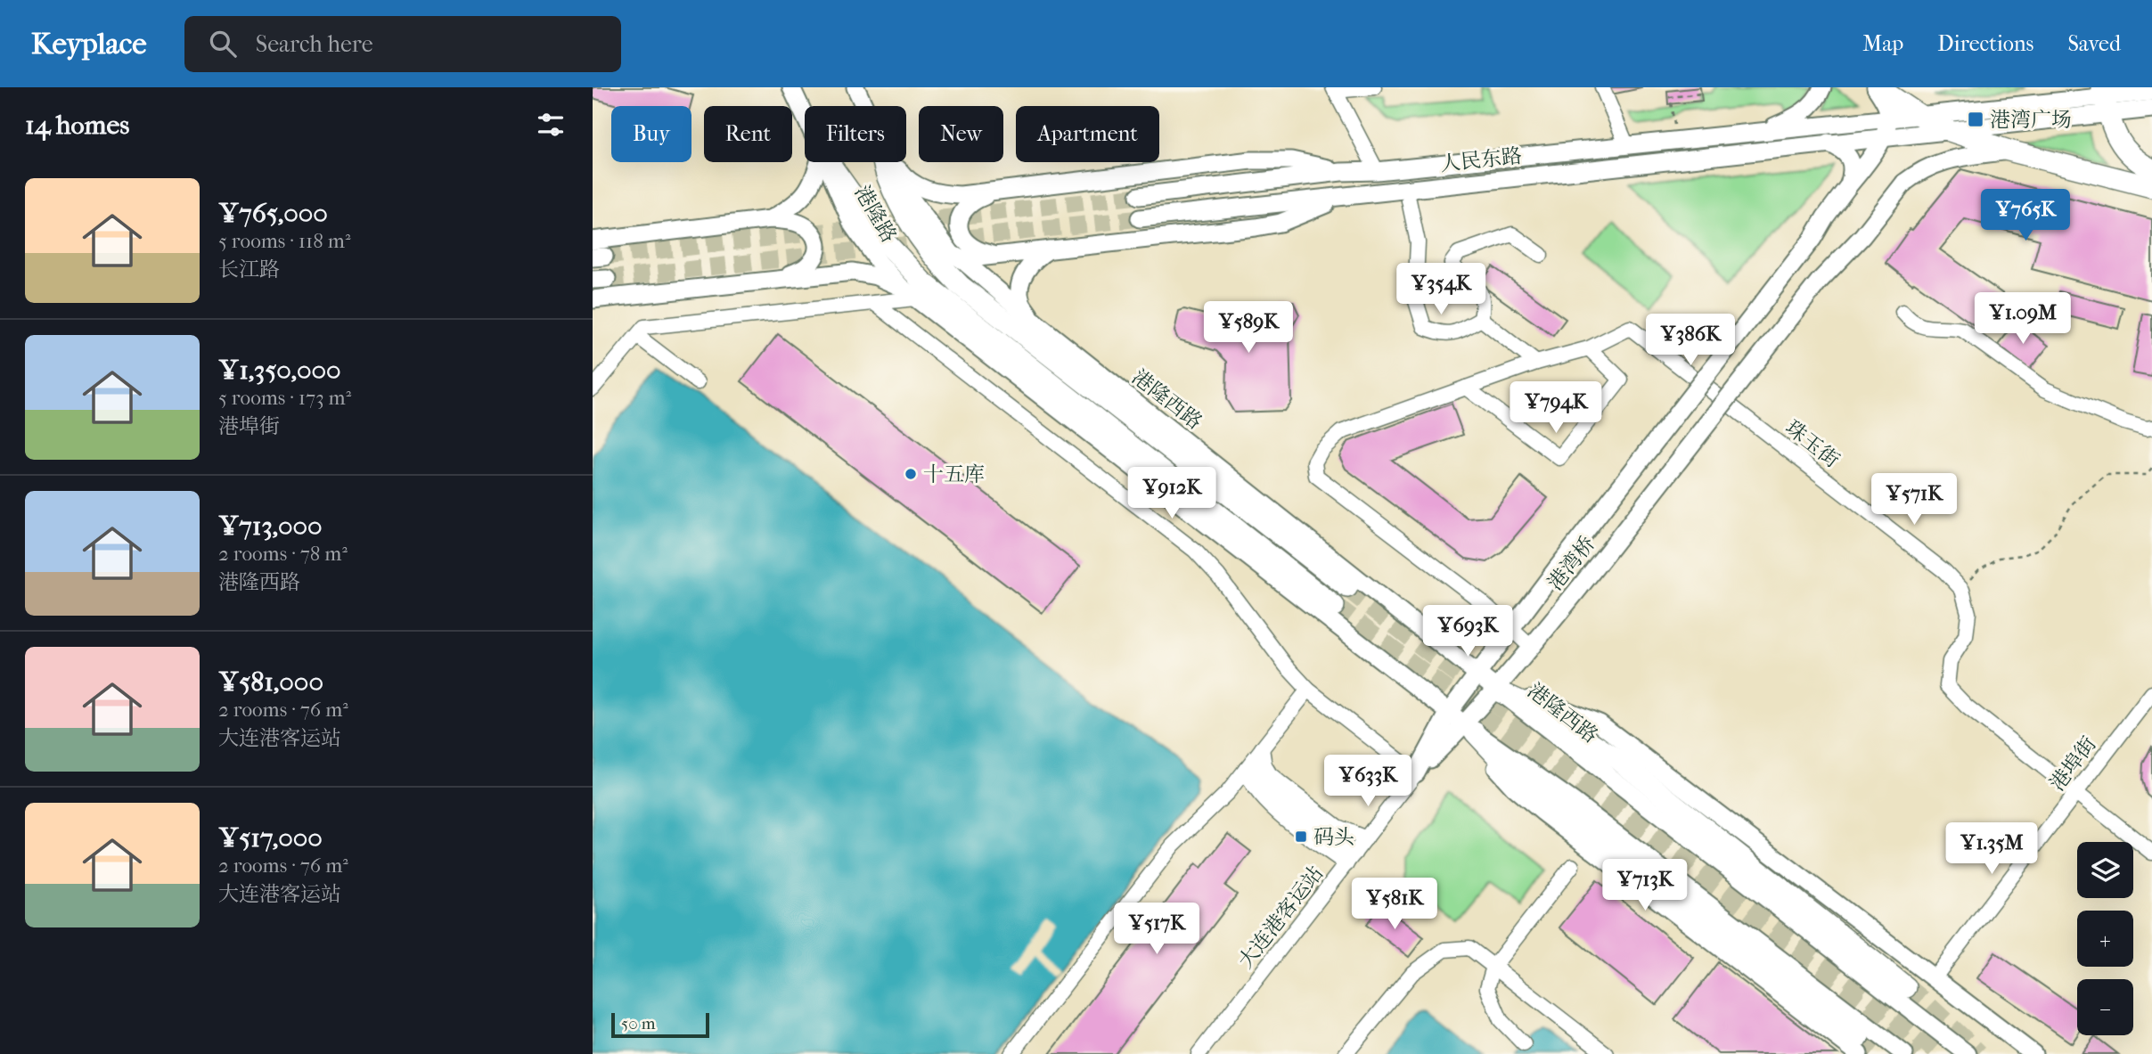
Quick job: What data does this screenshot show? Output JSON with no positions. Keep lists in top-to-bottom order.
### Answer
{
  "streets": {
    "main road": [
      "人民东路",
      "港隆路",
      "港隆西路",
      "港湾桥"
    ],
    "street": ["珠玉街", "港埠街", "大连港客运站"]
  },
  "crossings": [
    ["人民东路", "港湾桥"],
    ["港隆路", "港隆西路"],
    ["港隆西路", "港湾桥"],
    ["港湾桥", "大连港客运站"]
  ],
  "places": {
    "transit": ["港湾广场", "码头"],
    "other": ["十五库"]
  },
  "scale_bar": "50 m",
  "page": {
    "header": "Keyplace",
    "search": "Search here",
    "nav": ["Map", "Directions", "Saved"],
    "heading": "14 homes",
    "chip": [
      "Buy",
      "Rent",
      "Filters",
      "New",
      "Apartment"
    ],
    "list": [
      {
        "name": "¥765,000",
        "note": "5 rooms · 118 m² · 长江路"
      },
      {
        "name": "¥1,350,000",
        "note": "5 rooms · 173 m² · 港埠街"
      },
      {
        "name": "¥713,000",
        "note": "2 rooms · 78 m² · 港隆西路"
      },
      {
        "name": "¥581,000",
        "note": "2 rooms · 76 m² · 大连港客运站"
      },
      {
        "name": "¥517,000",
        "note": "2 rooms · 76 m² · 大连港客运站"
      }
    ],
    "price": [
      "¥765K",
      "¥354K",
      "¥1.09M",
      "¥589K",
      "¥386K",
      "¥794K",
      "¥912K",
      "¥571K",
      "¥693K",
      "¥633K",
      "¥1.35M",
      "¥713K",
      "¥581K",
      "¥517K"
    ],
    "map_buttons": ["+", "−"],
    "scale": "50 m"
  }
}
